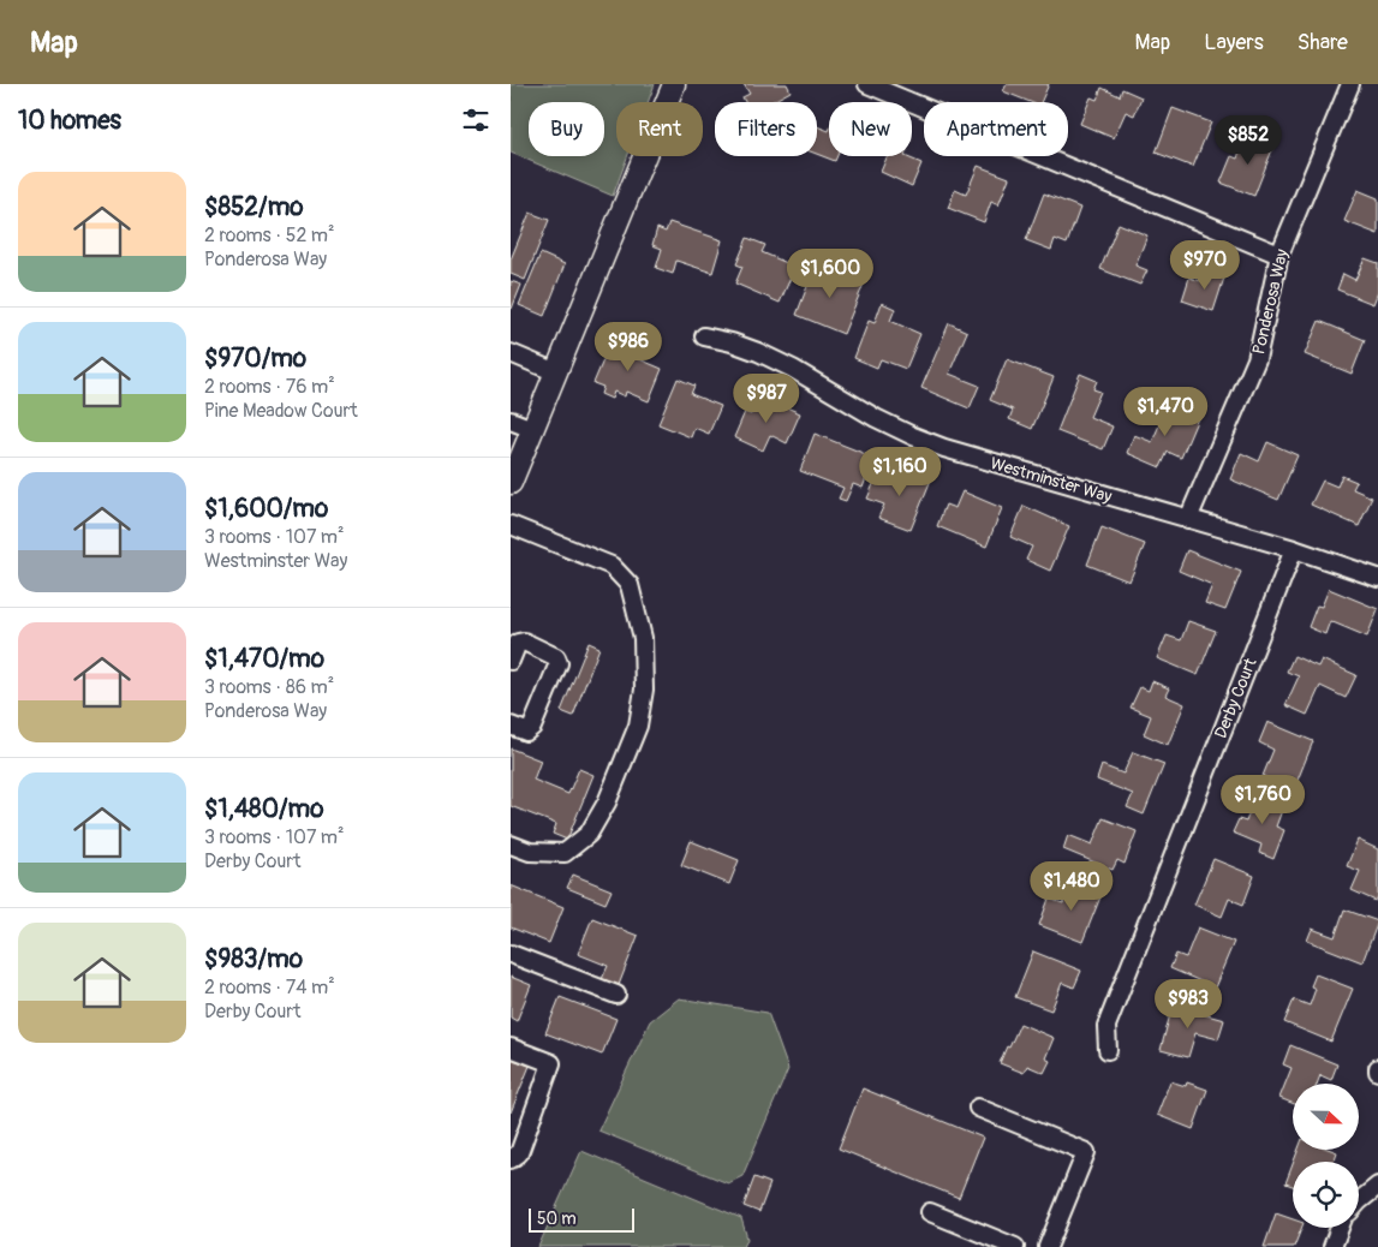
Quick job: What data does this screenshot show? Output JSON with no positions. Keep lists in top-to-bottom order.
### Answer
{
  "streets": {
    "street": ["Ponderosa Way", "Westminster Way", "Derby Court"]
  },
  "crossings": [
    ["Ponderosa Way", "Westminster Way"],
    ["Westminster Way", "Derby Court"]
  ],
  "scale_bar": "50 m",
  "north": "right",
  "page": {
    "header": "Map",
    "nav": ["Map", "Layers", "Share"],
    "heading": "10 homes",
    "chip": [
      "Buy",
      "Rent",
      "Filters",
      "New",
      "Apartment"
    ],
    "price": [
      "$852",
      "$970",
      "$1,600",
      "$986",
      "$987",
      "$1,470",
      "$1,160",
      "$1,760",
      "$1,480",
      "$983"
    ],
    "list": [
      {
        "name": "$852/mo",
        "note": "2 rooms · 52 m² · Ponderosa Way"
      },
      {
        "name": "$970/mo",
        "note": "2 rooms · 76 m² · Pine Meadow Court"
      },
      {
        "name": "$1,600/mo",
        "note": "3 rooms · 107 m² · Westminster Way"
      },
      {
        "name": "$1,470/mo",
        "note": "3 rooms · 86 m² · Ponderosa Way"
      },
      {
        "name": "$1,480/mo",
        "note": "3 rooms · 107 m² · Derby Court"
      },
      {
        "name": "$983/mo",
        "note": "2 rooms · 74 m² · Derby Court"
      }
    ],
    "scale": "50 m"
  }
}
